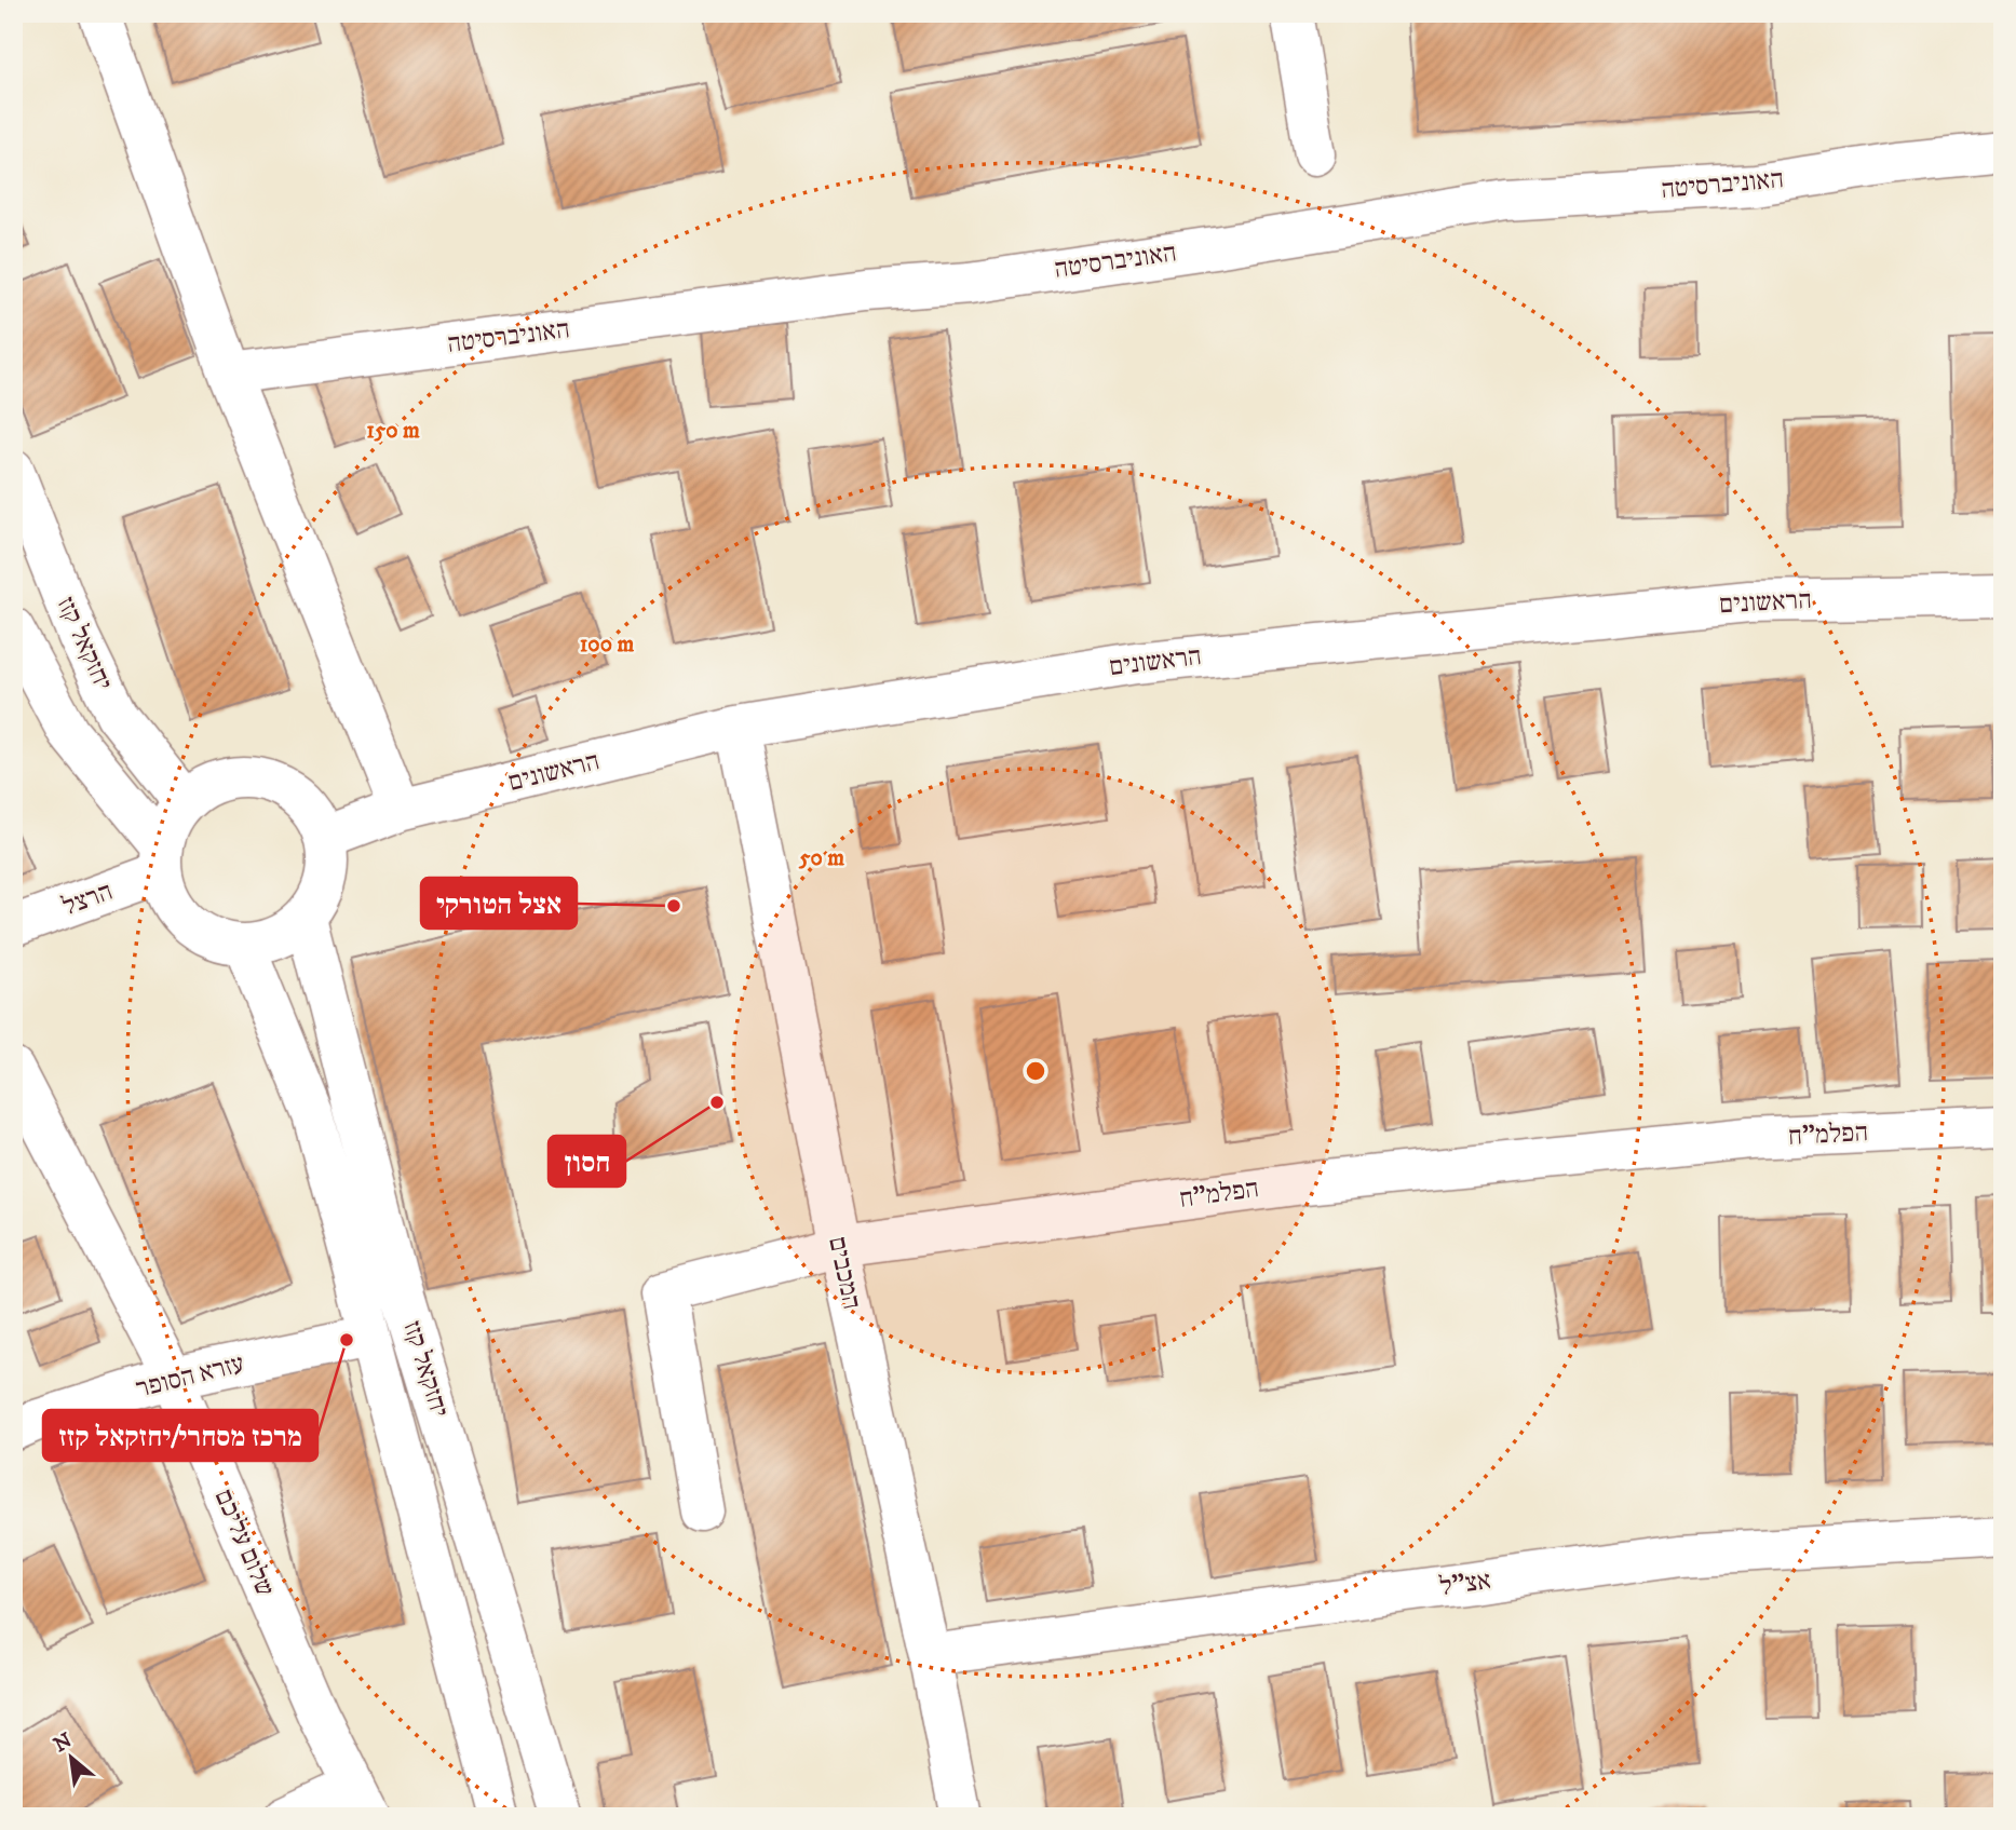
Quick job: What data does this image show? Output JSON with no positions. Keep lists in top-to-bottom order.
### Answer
{
  "streets": {
    "street": [
      "האוניברסיטה",
      "הראשונים",
      "יחזקאל קזז",
      "הרצל",
      "הפלמ\"ח",
      "המכבים",
      "עזרא הסופר",
      "שלום עליכם",
      "אצ\"ל"
    ]
  },
  "crossings": [
    ["הראשונים", "יחזקאל קזז"],
    ["הראשונים", "הרצל"],
    ["הראשונים", "המכבים"],
    ["יחזקאל קזז", "הרצל"],
    ["יחזקאל קזז", "עזרא הסופר"],
    ["הפלמ\"ח", "המכבים"],
    ["המכבים", "אצ\"ל"],
    ["עזרא הסופר", "שלום עליכם"]
  ],
  "places": ["אצל הטורקי", "חסון", "מרכז מסחרי/יחזקאל קזז"],
  "north": "top left",
  "rings": ["150 m", "100 m", "50 m"]
}
